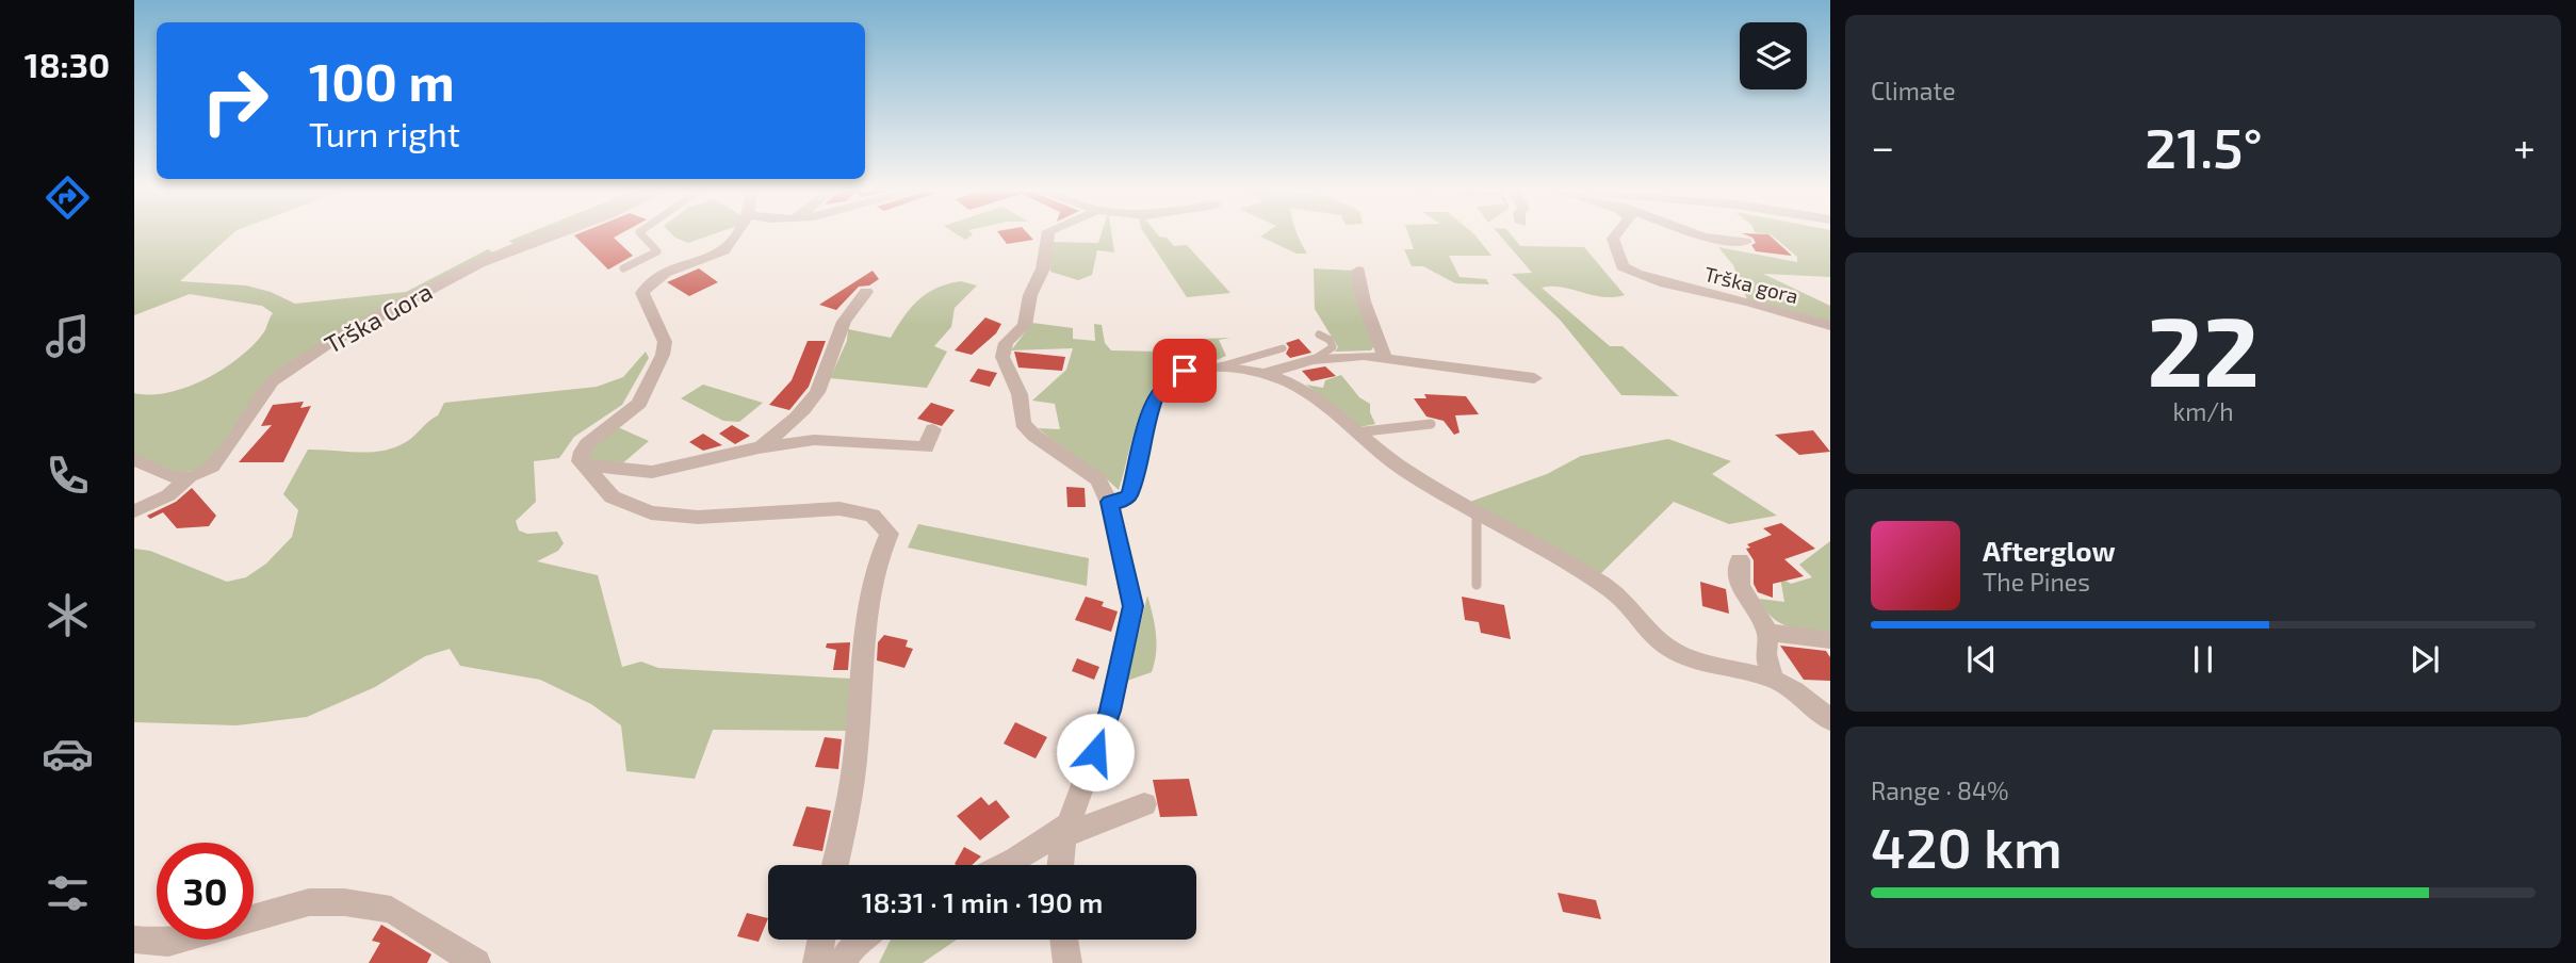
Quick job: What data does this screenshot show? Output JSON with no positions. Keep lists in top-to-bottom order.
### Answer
{
  "streets": {
    "street": ["Trška gora", "Trška Gora"]
  },
  "page": {
    "tabs": "18:30",
    "tile": [
      "Climate",
      ["22", "km/h"],
      ["Range · 84%", "420 km"]
    ],
    "turn": ["100 m", "Turn right"],
    "heat": ["−", "21.5°", "+"],
    "song": ["Afterglow", "The Pines"],
    "limit": "30",
    "trip": "18:31 · 1 min · 190 m"
  }
}
